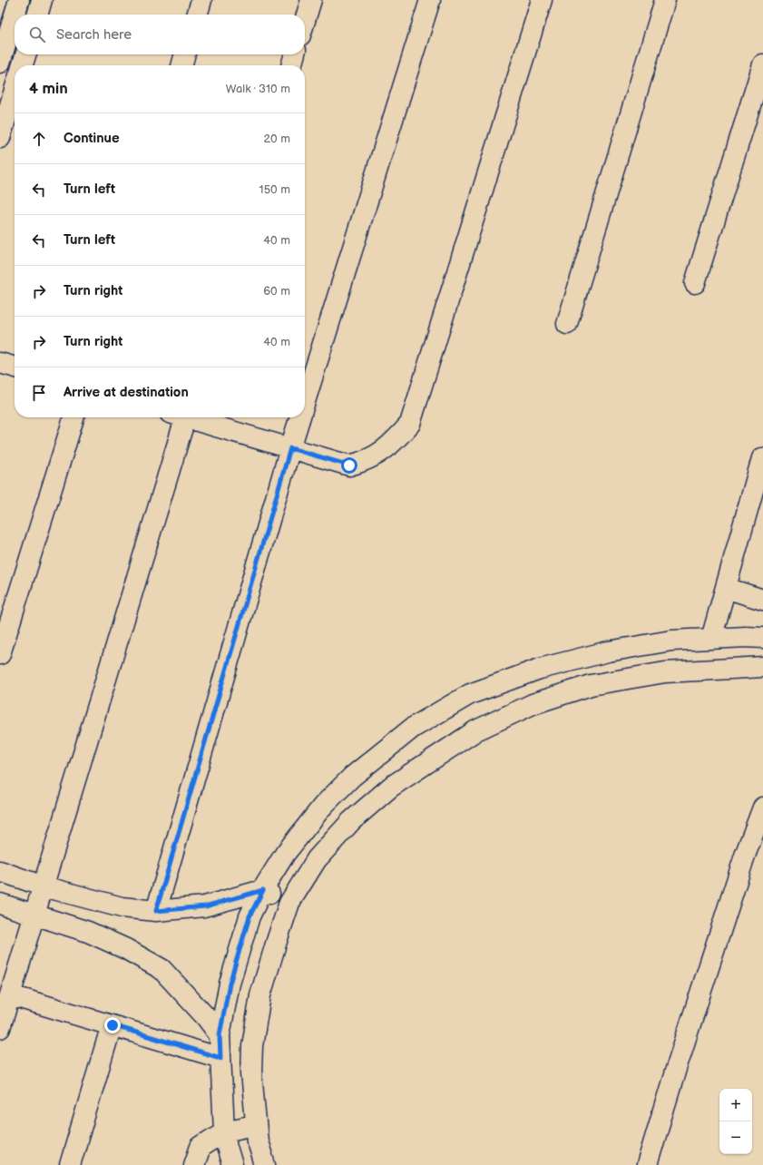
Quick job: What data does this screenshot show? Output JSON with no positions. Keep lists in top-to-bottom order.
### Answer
{
  "page": {
    "search": "Search here",
    "heading": ["4 min", "Walk · 310 m"],
    "list": [
      ["Continue", "20 m"],
      ["Turn left", "150 m"],
      ["Turn left", "40 m"],
      ["Turn right", "60 m"],
      ["Turn right", "40 m"],
      "Arrive at destination"
    ],
    "map_buttons": ["+", "−"]
  }
}
